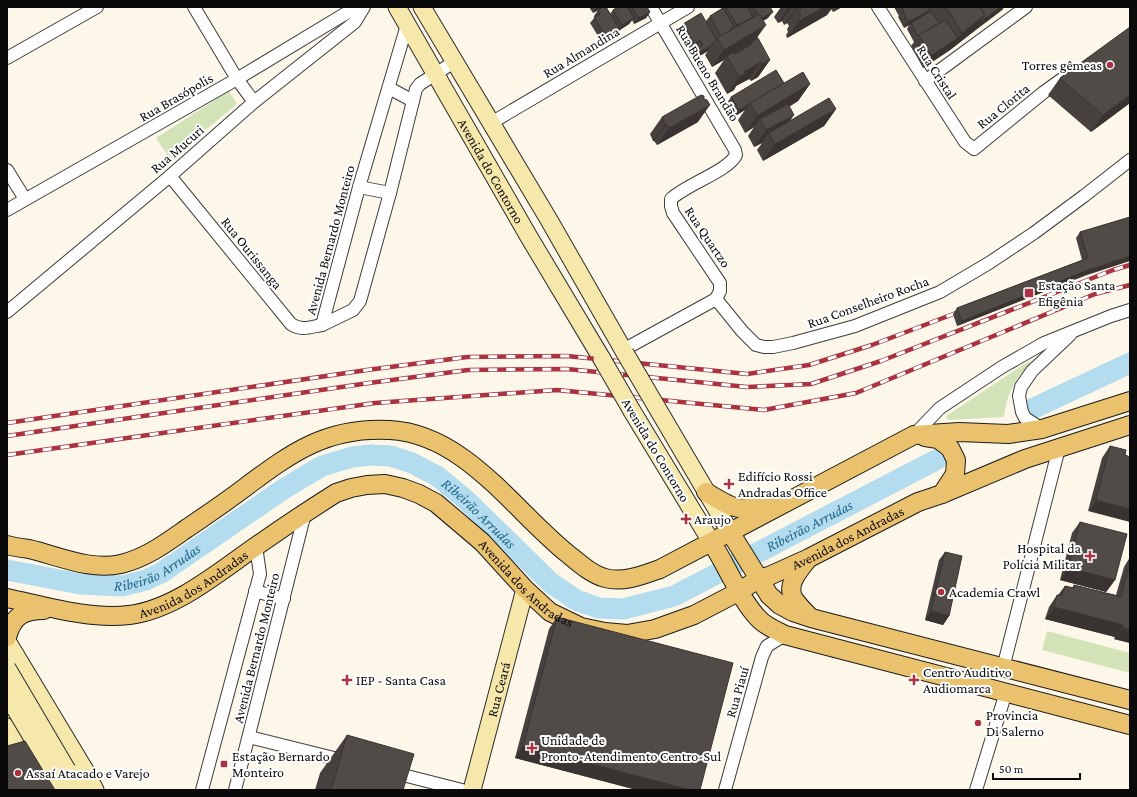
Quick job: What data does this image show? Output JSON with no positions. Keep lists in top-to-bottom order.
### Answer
{
  "streets": {
    "main road": ["Avenida do Contorno", "Avenida dos Andradas", "Rua Ceará"],
    "street": [
      "Rua Almandina",
      "Rua Cristal",
      "Rua Bueno Brandão",
      "Rua Brasópolis",
      "Rua Clorita",
      "Rua Mucuri",
      "Rua Quartzo",
      "Avenida Bernardo Monteiro",
      "Rua Ourissanga",
      "Rua Conselheiro Rocha",
      "Rua Piauí"
    ]
  },
  "crossings": [
    ["Rua Almandina", "Rua Bueno Brandão"],
    ["Rua Almandina", "Avenida do Contorno"],
    ["Rua Cristal", "Rua Clorita"],
    ["Rua Bueno Brandão", "Rua Quartzo"],
    ["Rua Mucuri", "Rua Ourissanga"],
    ["Avenida do Contorno", "Avenida Bernardo Monteiro"],
    ["Avenida do Contorno", "Avenida dos Andradas"],
    ["Avenida do Contorno", "Rua Piauí"],
    ["Rua Quartzo", "Rua Conselheiro Rocha"],
    ["Avenida Bernardo Monteiro", "Rua Ourissanga"],
    ["Avenida Bernardo Monteiro", "Avenida dos Andradas"],
    ["Avenida dos Andradas", "Rua Ceará"]
  ],
  "water": ["Ribeirão Arrudas"],
  "places": {
    "other": [
      "Torres gêmeas",
      "Academia Crawl",
      "Provincia Di Salerno",
      "Assaí Atacado e Varejo"
    ],
    "transit": ["Estação Santa Efigênia", "Estação Bernardo Monteiro"],
    "health": [
      "Edifício Rossi Andradas Office",
      "Araujo",
      "Hospital da Polícia Militar",
      "IEP - Santa Casa",
      "Centro Auditivo Audiomarca",
      "Unidade de Pronto-Atendimento Centro-Sul"
    ]
  },
  "scale_bar": "50 m"
}
